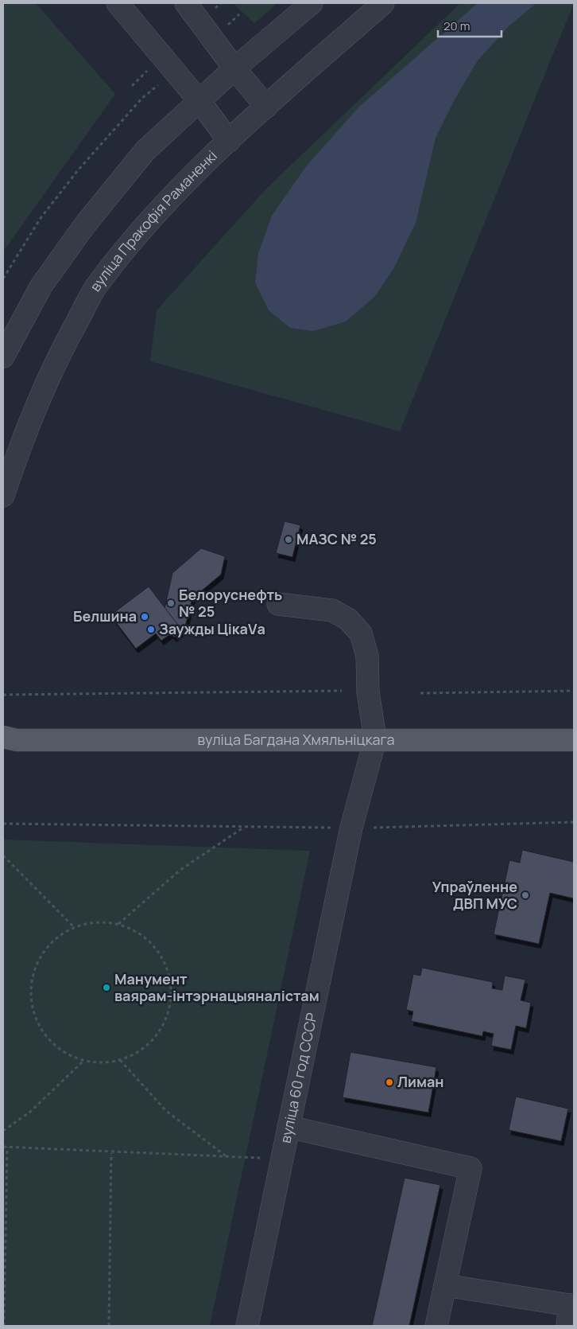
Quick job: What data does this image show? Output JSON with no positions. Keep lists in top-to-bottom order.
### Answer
{
  "streets": {
    "main road": ["вуліца Багдана Хмяльніцкага"],
    "street": ["вуліца Пракофія Раманенкі", "вуліца 60 год СССР"]
  },
  "crossings": [
    ["вуліца Багдана Хмяльніцкага", "вуліца 60 год СССР"]
  ],
  "places": [
    "МАЗС № 25",
    "Белоруснефть № 25",
    "Белшина",
    "Заужды ЦікаVа",
    "Упраўленне ДВП МУС",
    "Манумент ваярам-інтэрнацыяналістам",
    "Лиман"
  ],
  "scale_bar": "20 m"
}
